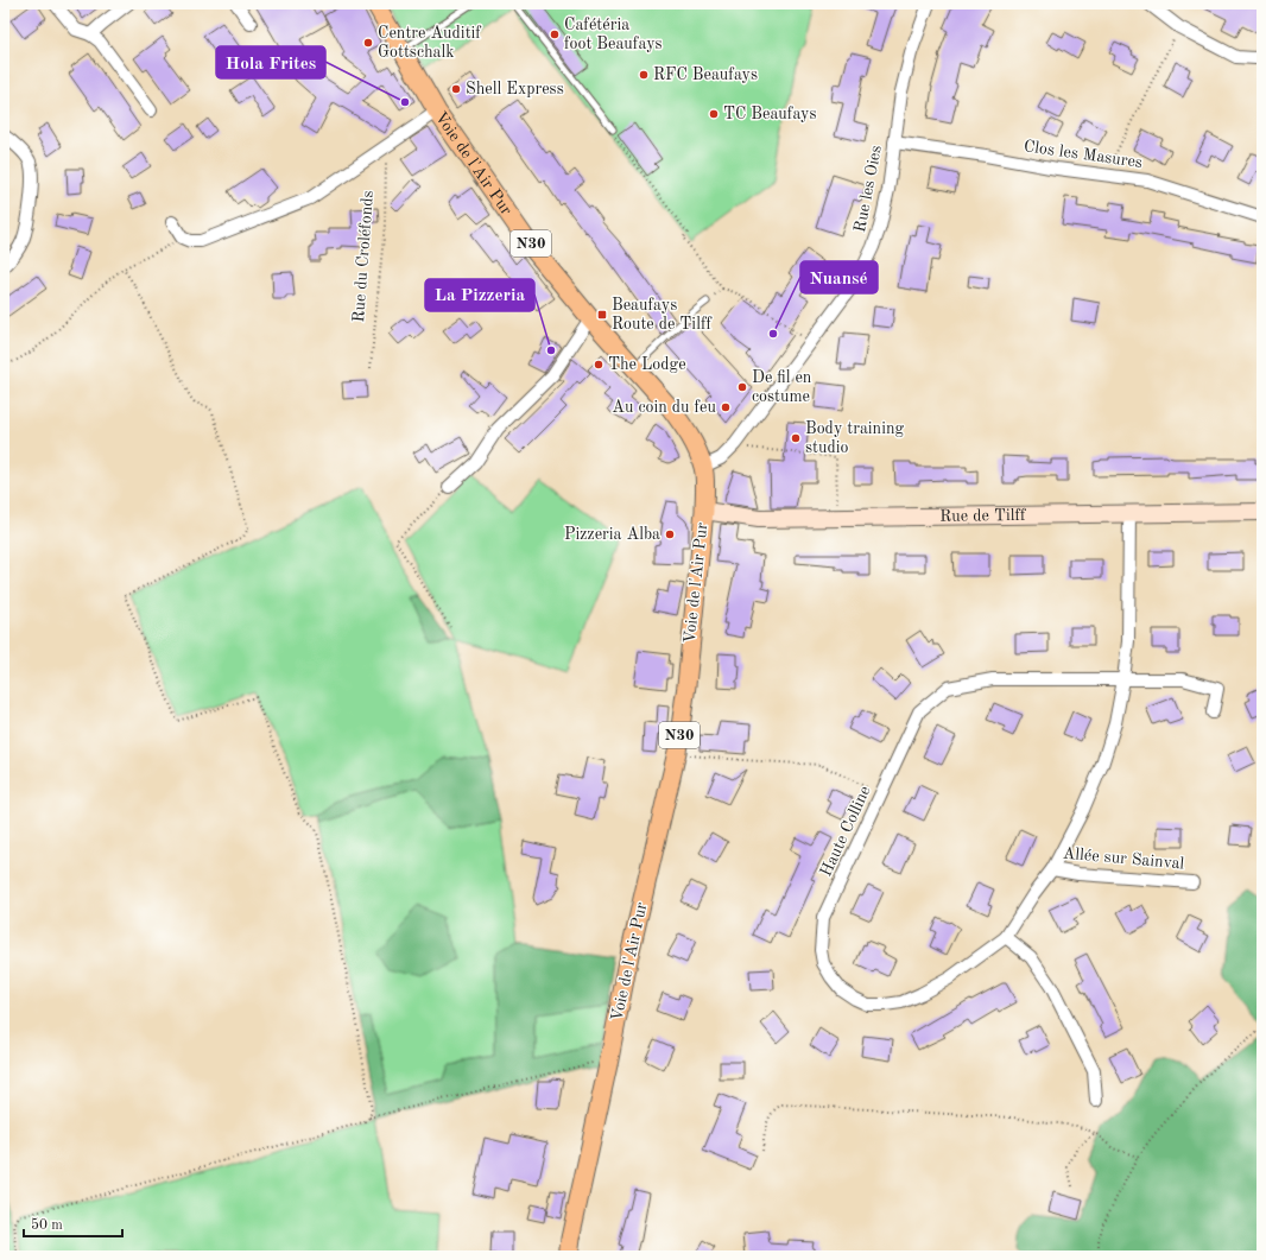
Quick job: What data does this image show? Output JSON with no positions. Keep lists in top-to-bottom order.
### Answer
{
  "streets": {
    "main road": ["Voie de l'Air Pur", "N30", "Rue de Tilff"],
    "street": [
      "Clos les Masures",
      "Rue les Oies",
      "Rue du Croléfonds",
      "Haute Colline",
      "Allée sur Sainval"
    ]
  },
  "crossings": [
    ["Clos les Masures", "Rue les Oies"],
    ["Voie de l'Air Pur", "Rue les Oies"],
    ["Voie de l'Air Pur", "Rue du Croléfonds"],
    ["Voie de l'Air Pur", "Rue de Tilff"],
    ["Rue de Tilff", "Allée sur Sainval"],
    ["Haute Colline", "Allée sur Sainval"]
  ],
  "places": {
    "other": [
      "Cafétéria foot Beaufays",
      "Centre Auditif Gottschalk",
      "RFC Beaufays",
      "Shell Express",
      "Hola Frites",
      "TC Beaufays",
      "Nuansé",
      "La Pizzeria",
      "The Lodge",
      "De fil en costume",
      "Au coin du feu",
      "Body training studio",
      "Pizzeria Alba"
    ],
    "transit": ["Beaufays Route de Tilff"]
  },
  "scale_bar": "50 m"
}
